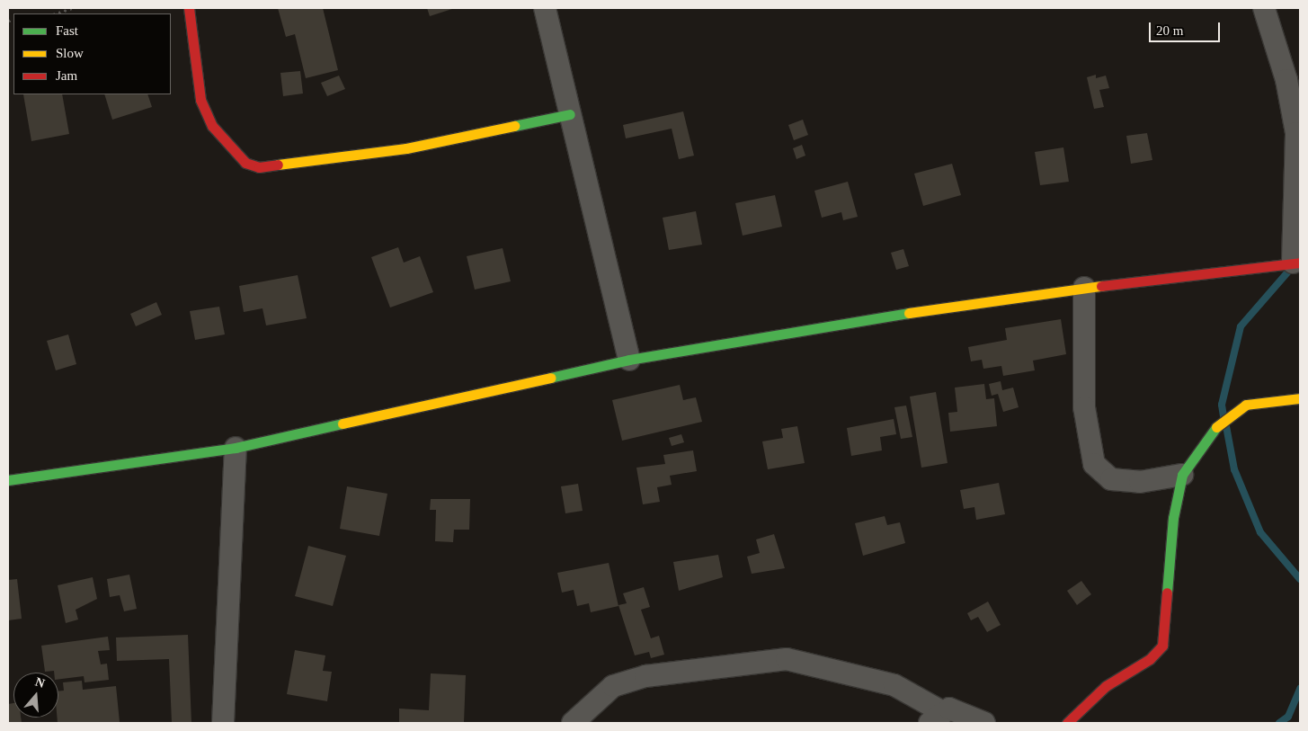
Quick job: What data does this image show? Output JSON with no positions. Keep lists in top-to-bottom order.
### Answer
{
  "legend": ["Fast", "Slow", "Jam"],
  "scale_bar": "20 m",
  "north": "top"
}
